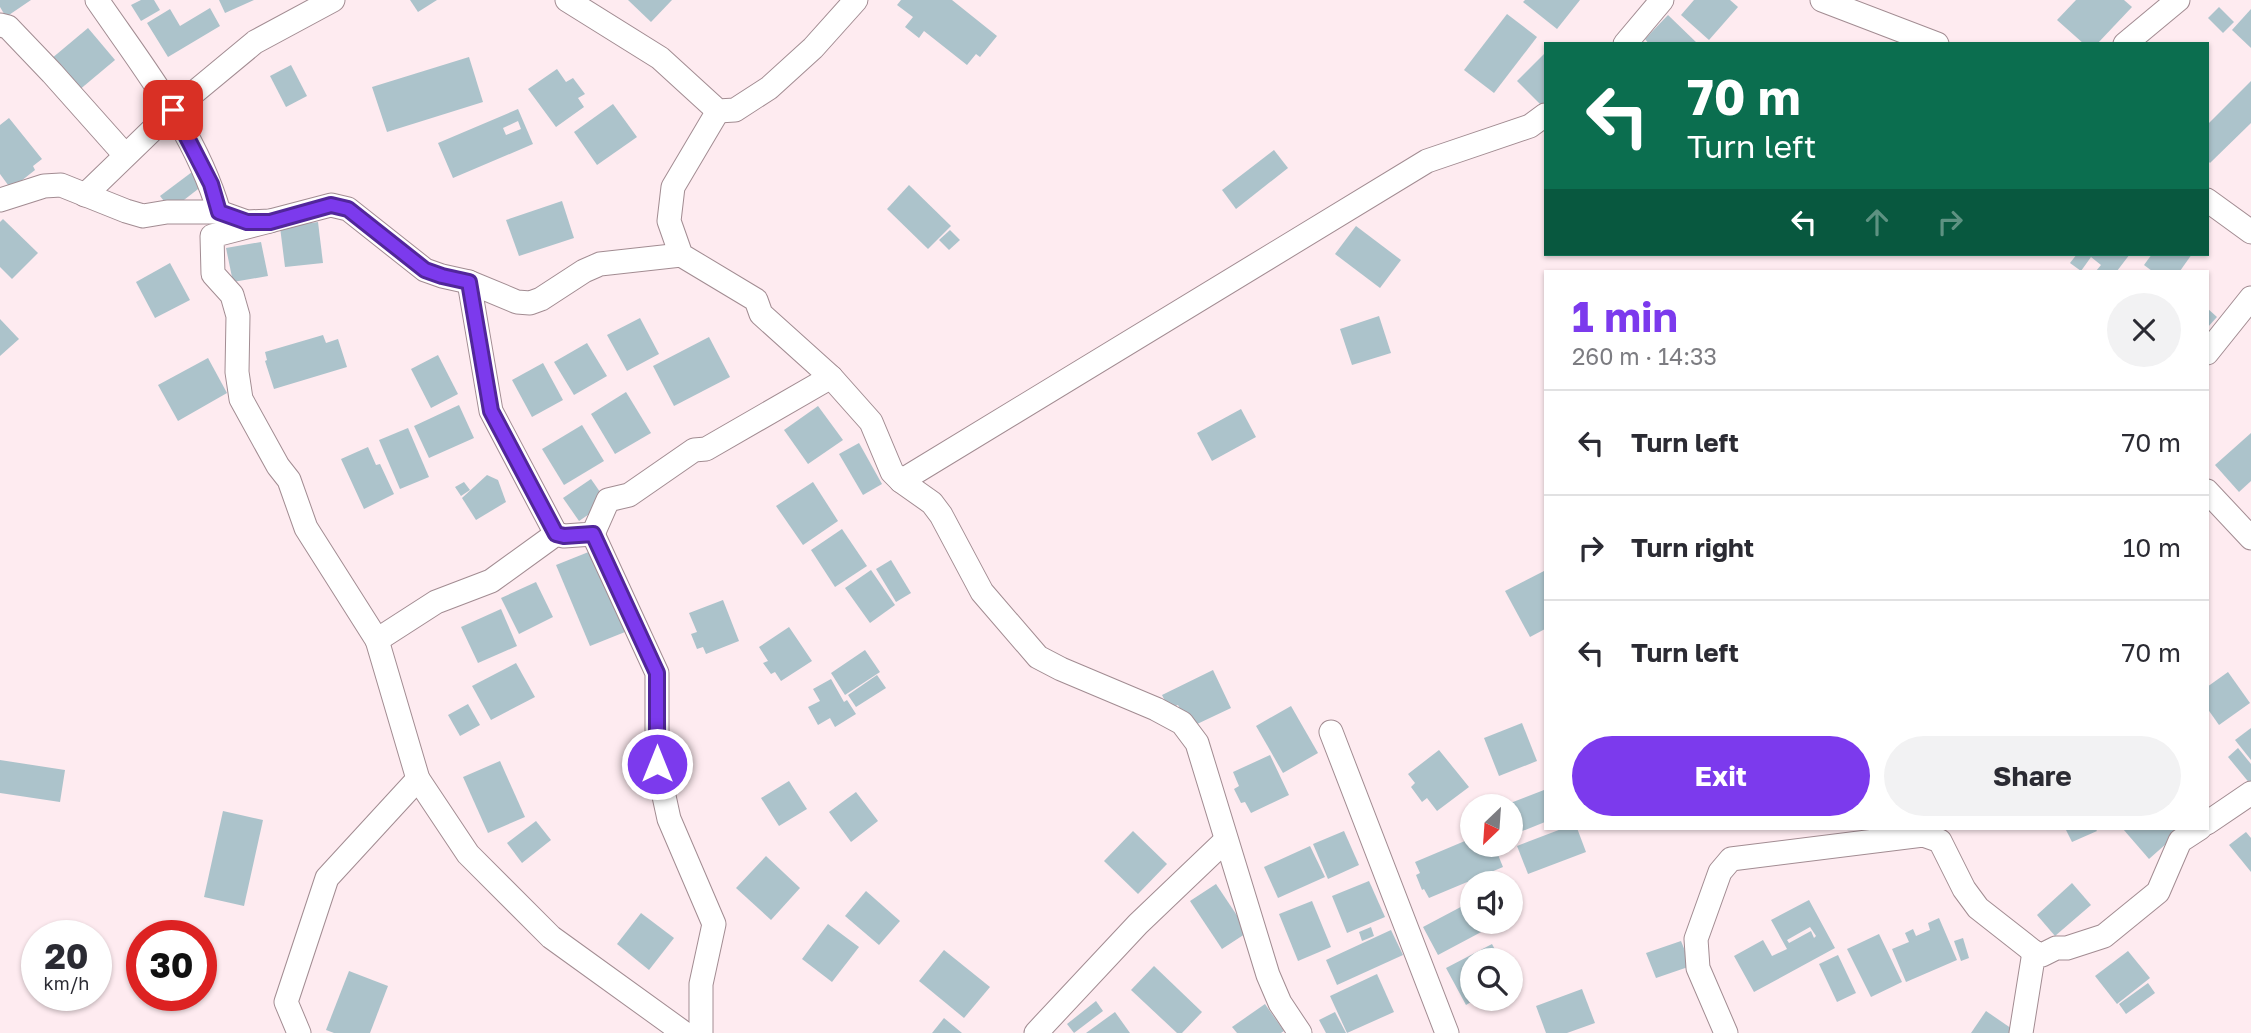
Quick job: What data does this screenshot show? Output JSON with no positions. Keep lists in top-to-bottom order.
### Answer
{
  "north": "bottom left",
  "page": {
    "turn": ["70 m", "Turn left"],
    "heading": ["1 min", "260 m · 14:33"],
    "list": [
      {
        "name": "Turn left",
        "value": "70 m"
      },
      {
        "name": "Turn right",
        "value": "10 m"
      },
      {
        "name": "Turn left",
        "value": "70 m"
      }
    ],
    "buttons": ["Exit", "Share"],
    "speed": "20 km/h",
    "limit": "30"
  }
}
